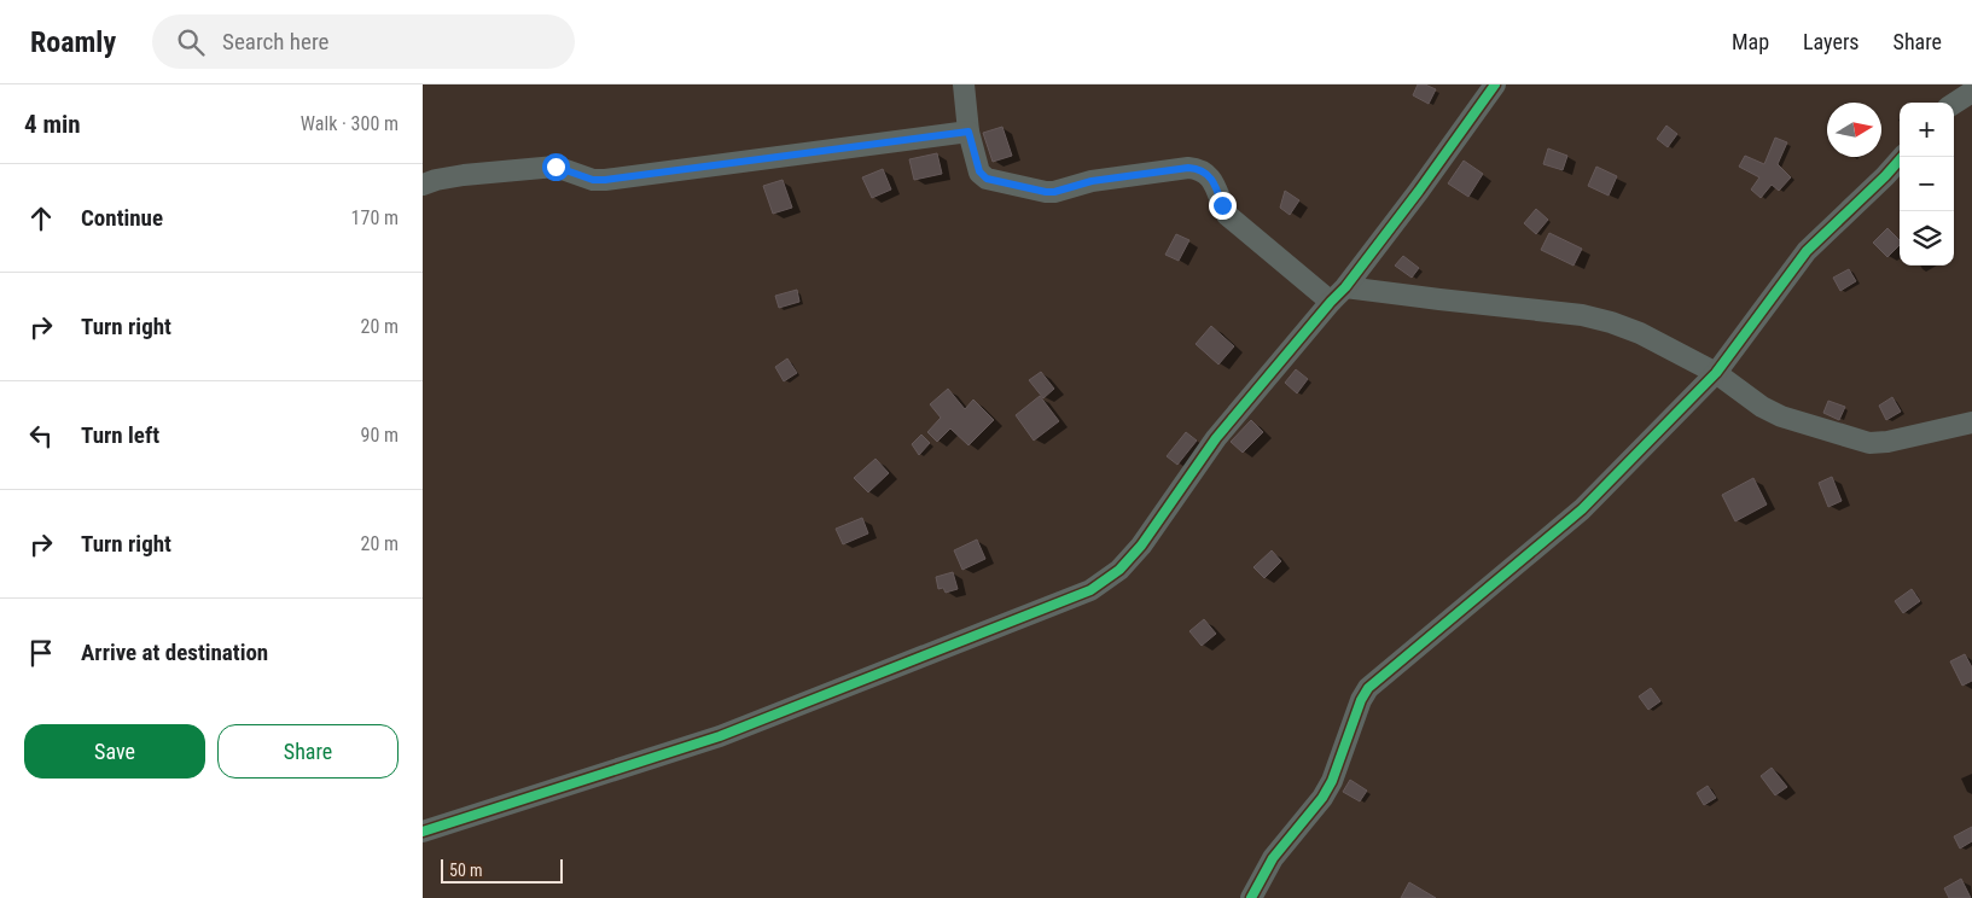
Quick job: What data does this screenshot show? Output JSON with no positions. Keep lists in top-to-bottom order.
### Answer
{
  "scale_bar": "50 m",
  "north": "right",
  "page": {
    "header": "Roamly",
    "search": "Search here",
    "nav": ["Map", "Layers", "Share"],
    "heading": ["4 min", "Walk · 300 m"],
    "map_buttons": ["+", "−"],
    "list": [
      ["Continue", "170 m"],
      ["Turn right", "20 m"],
      ["Turn left", "90 m"],
      ["Turn right", "20 m"],
      "Arrive at destination"
    ],
    "buttons": ["Save", "Share"],
    "scale": "50 m"
  }
}
